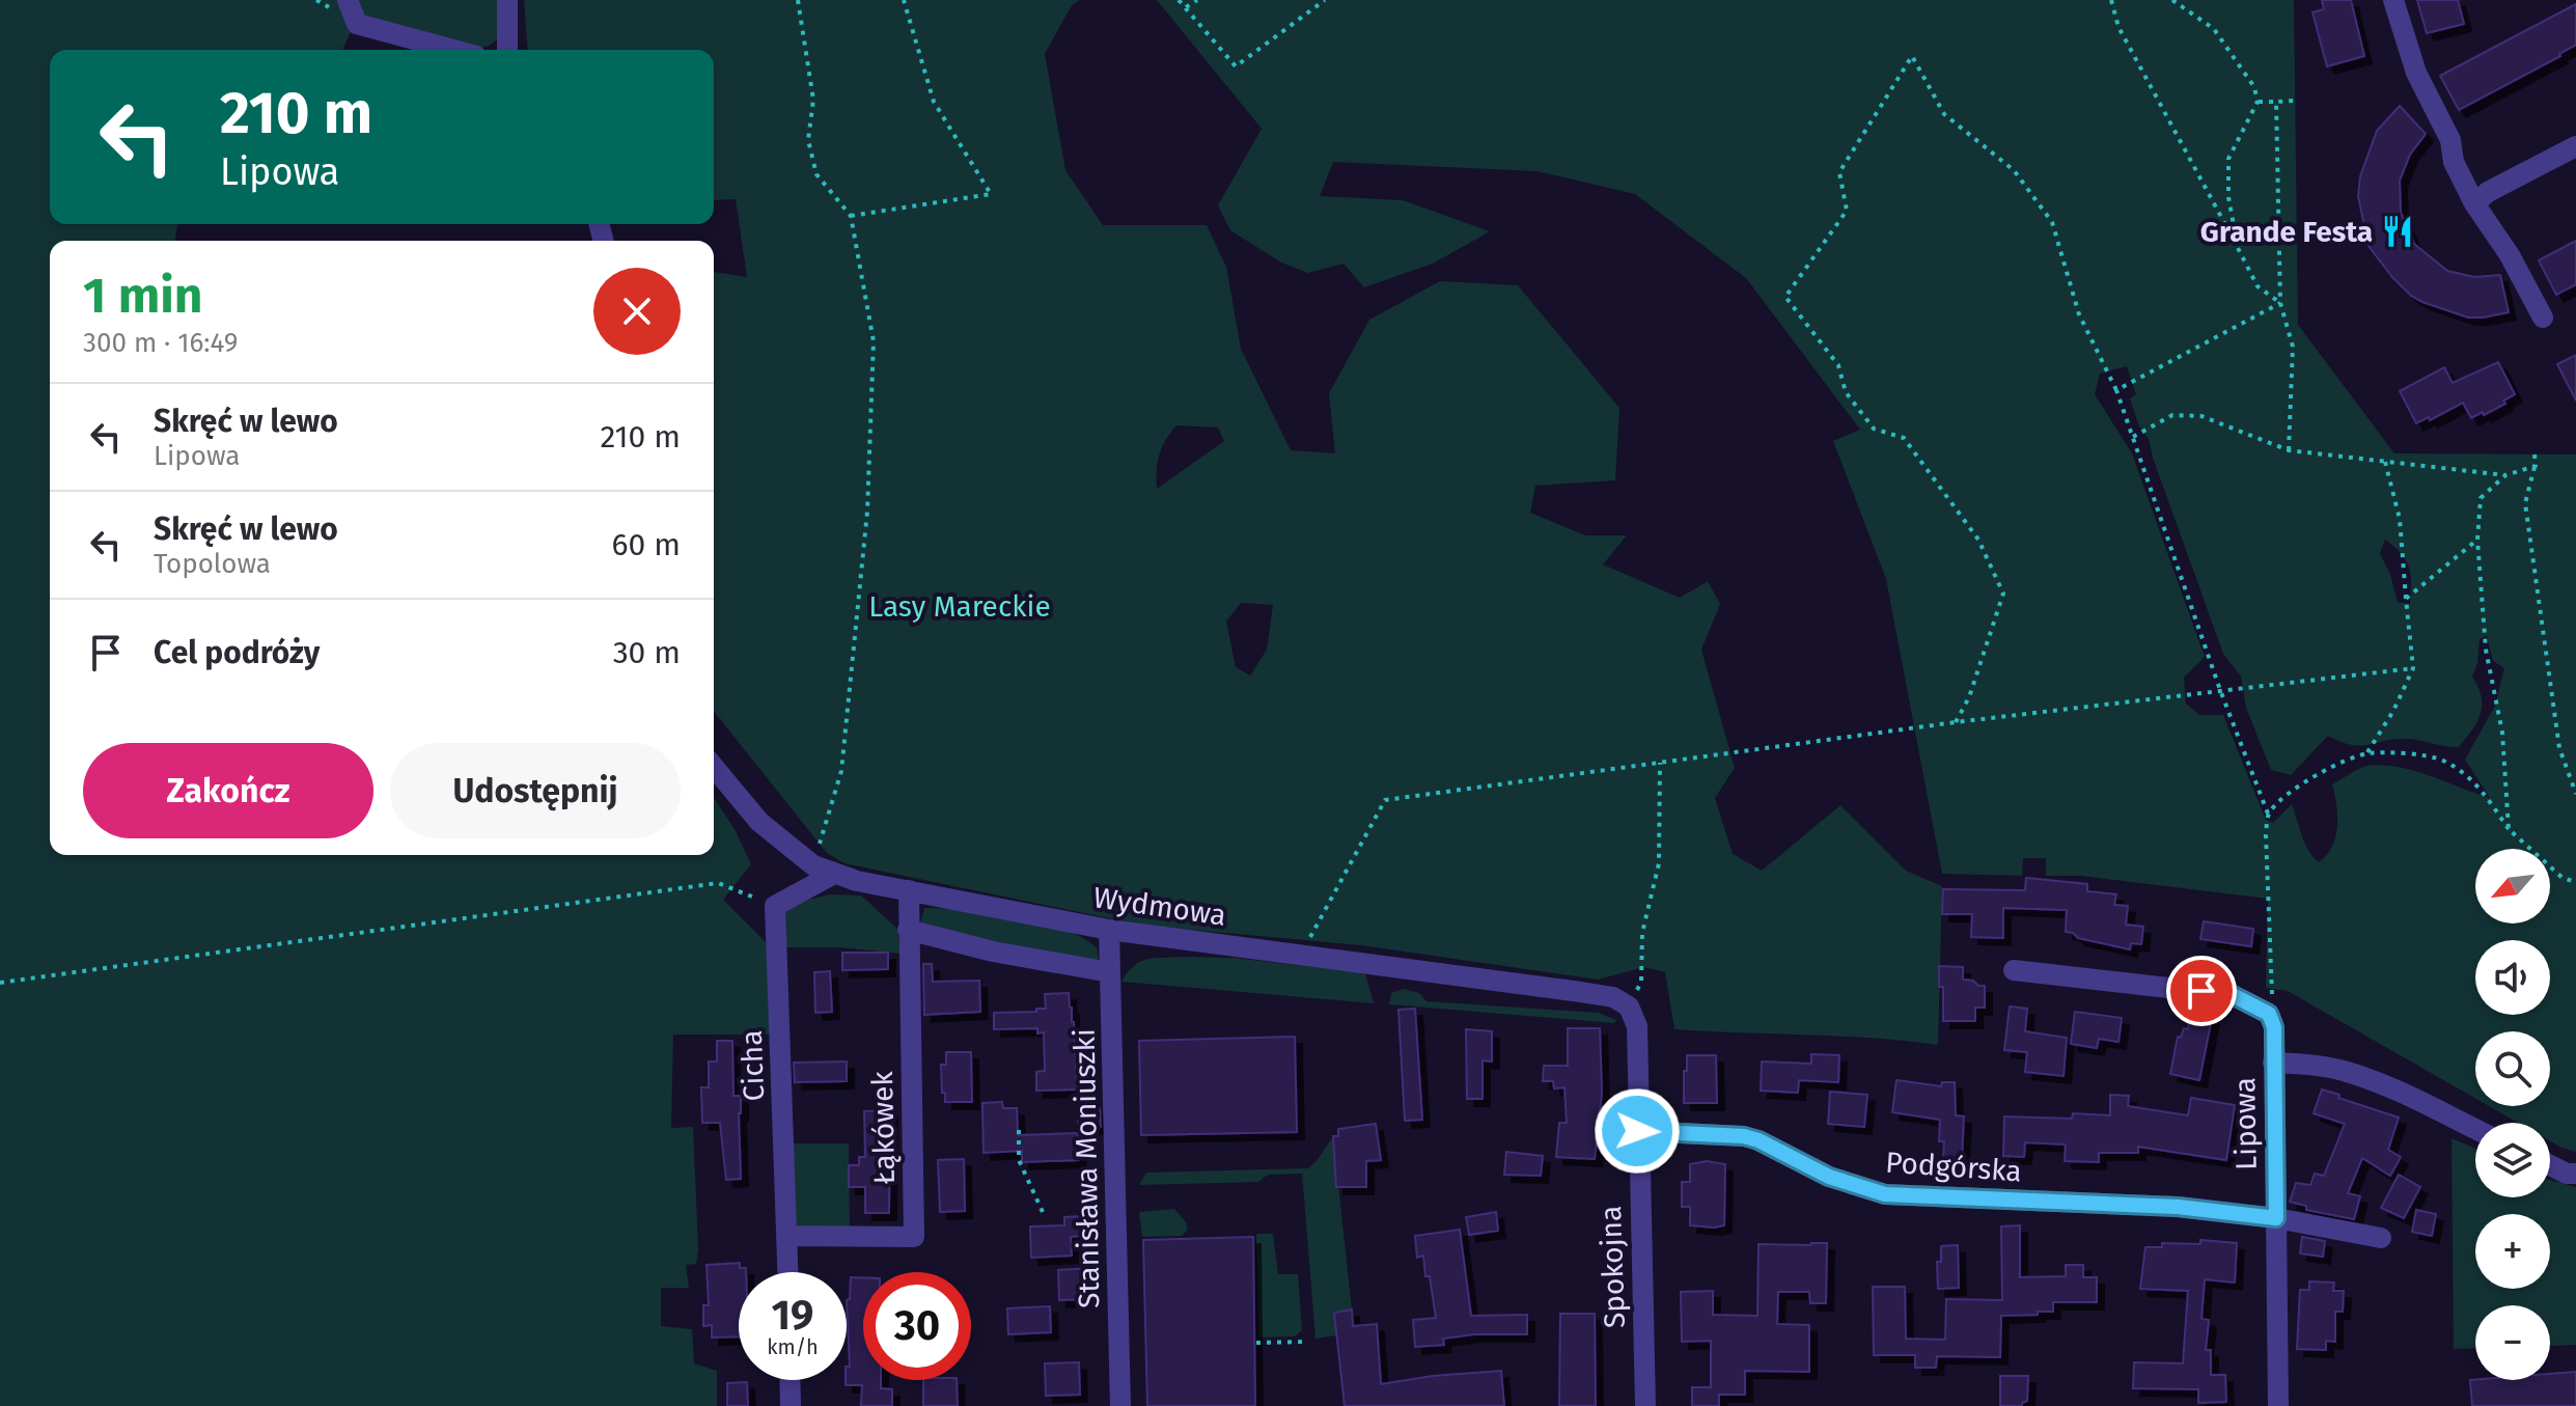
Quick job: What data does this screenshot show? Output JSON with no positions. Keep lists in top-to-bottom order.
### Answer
{
  "streets": {
    "street": [
      "Wydmowa",
      "Cicha",
      "Lipowa",
      "Łąkówek",
      "Podgórska",
      "Stanisława Moniuszki",
      "Spokojna"
    ]
  },
  "crossings": [
    ["Wydmowa", "Łąkówek"],
    ["Wydmowa", "Stanisława Moniuszki"],
    ["Wydmowa", "Spokojna"],
    ["Cicha", "Łąkówek"],
    ["Lipowa", "Podgórska"],
    ["Podgórska", "Spokojna"]
  ],
  "parks": ["Lasy Mareckie"],
  "places": {
    "restaurant": ["Grande Festa"]
  },
  "north": "bottom left",
  "page": {
    "turn": ["210 m", "Lipowa"],
    "heading": ["1 min", "300 m · 16:49"],
    "list": [
      {
        "name": "Skręć w lewo",
        "note": "Lipowa",
        "value": "210 m"
      },
      {
        "name": "Skręć w lewo",
        "note": "Topolowa",
        "value": "60 m"
      },
      {
        "name": "Cel podróży",
        "value": "30 m"
      }
    ],
    "buttons": ["Zakończ", "Udostępnij"],
    "map_buttons": ["+", "−"],
    "speed": "19 km/h",
    "limit": "30"
  }
}
